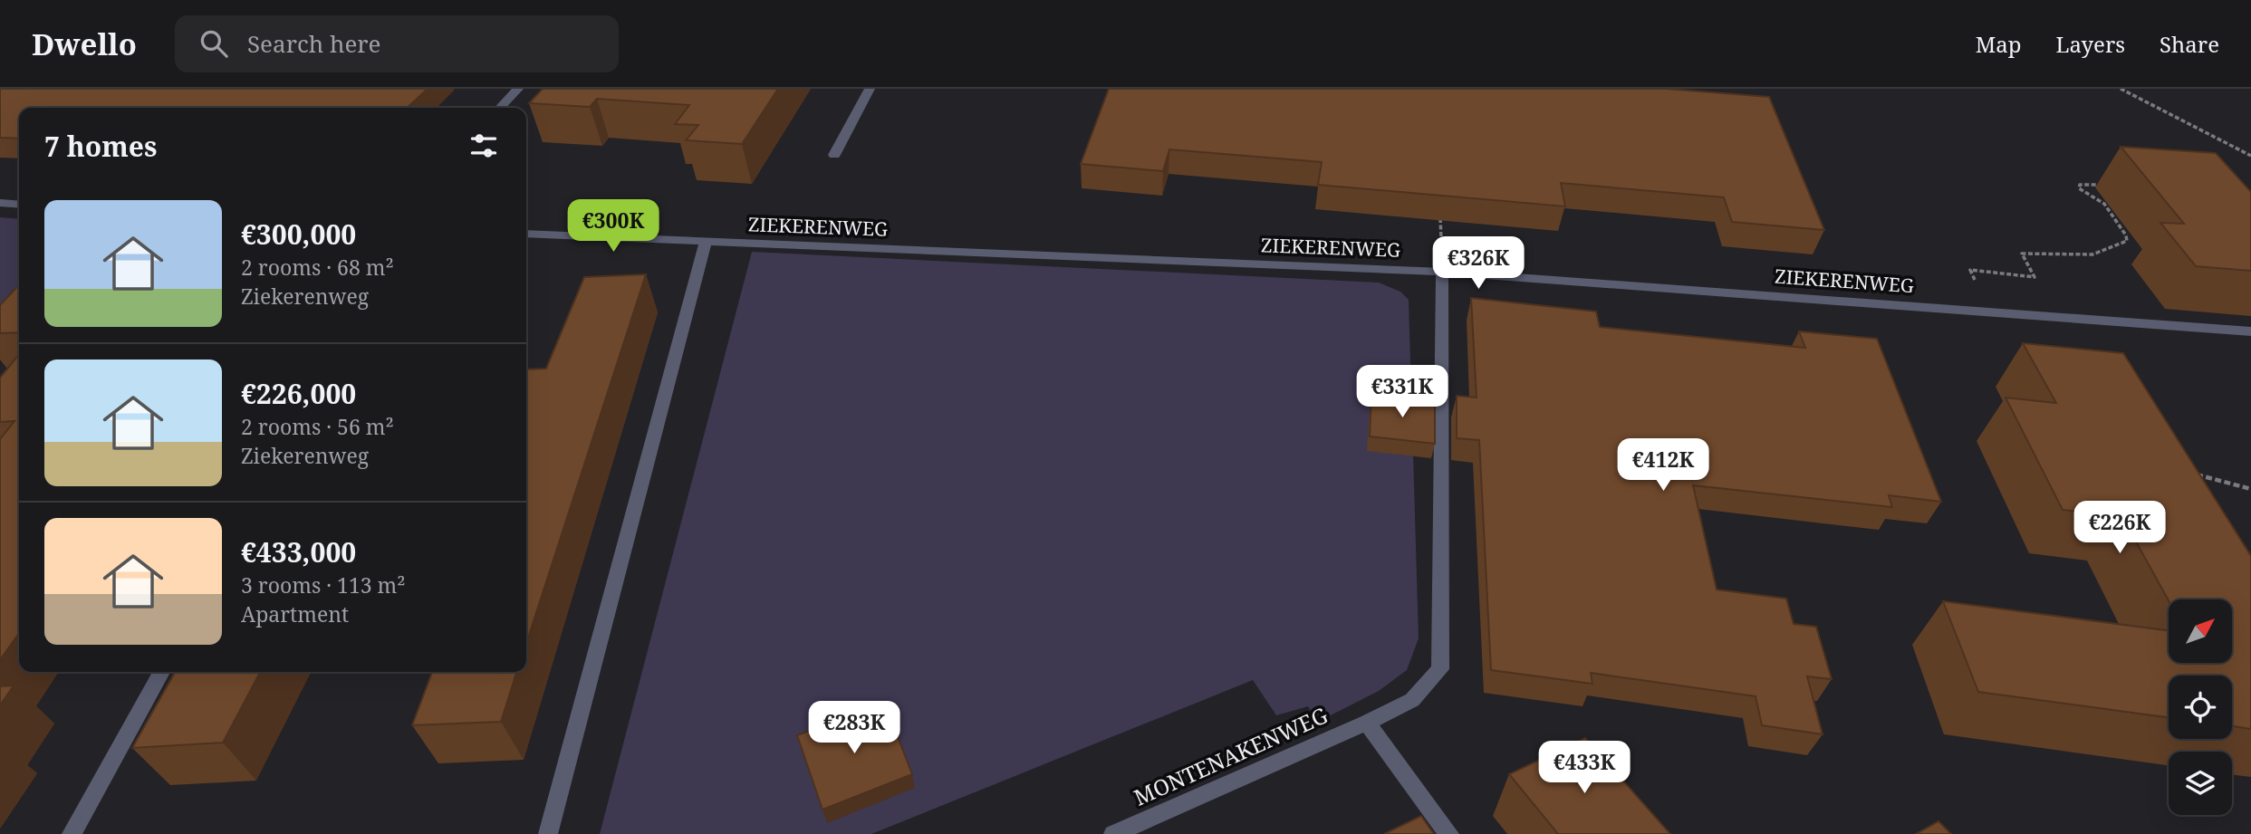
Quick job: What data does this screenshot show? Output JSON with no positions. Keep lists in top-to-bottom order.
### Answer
{
  "streets": {
    "street": ["ZIEKERENWEG", "MONTENAKENWEG"]
  },
  "crossings": [
    ["ZIEKERENWEG", "MONTENAKENWEG"]
  ],
  "north": "top right",
  "page": {
    "header": "Dwello",
    "search": "Search here",
    "nav": ["Map", "Layers", "Share"],
    "heading": "7 homes",
    "list": [
      {
        "name": "€300,000",
        "note": "2 rooms · 68 m² · Ziekerenweg"
      },
      {
        "name": "€226,000",
        "note": "2 rooms · 56 m² · Ziekerenweg"
      },
      {
        "name": "€433,000",
        "note": "3 rooms · 113 m² · Apartment"
      }
    ],
    "price": [
      "€300K",
      "€326K",
      "€331K",
      "€412K",
      "€226K",
      "€283K",
      "€433K"
    ]
  }
}
